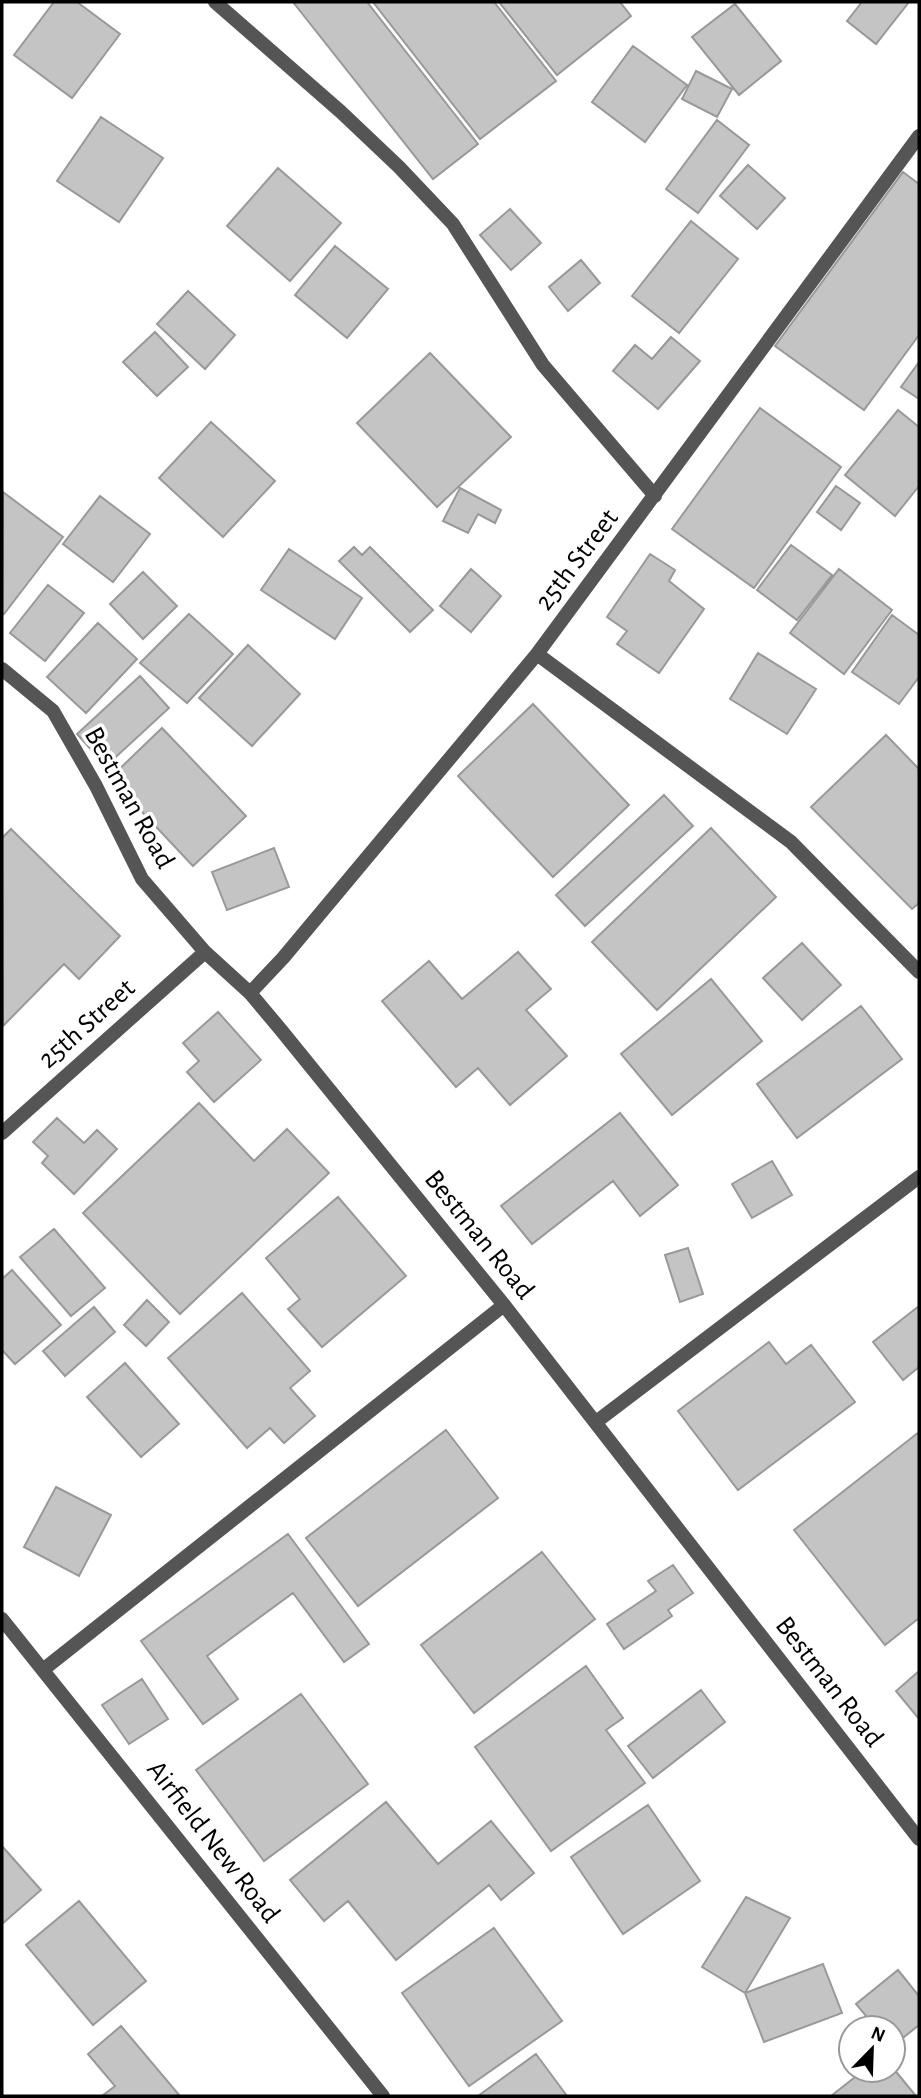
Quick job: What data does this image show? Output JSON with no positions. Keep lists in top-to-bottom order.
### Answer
{
  "streets": {
    "street": ["25th Street", "Bestman Road", "Airfield New Road"]
  },
  "crossings": [
    ["25th Street", "Bestman Road"]
  ],
  "north": "top right"
}
